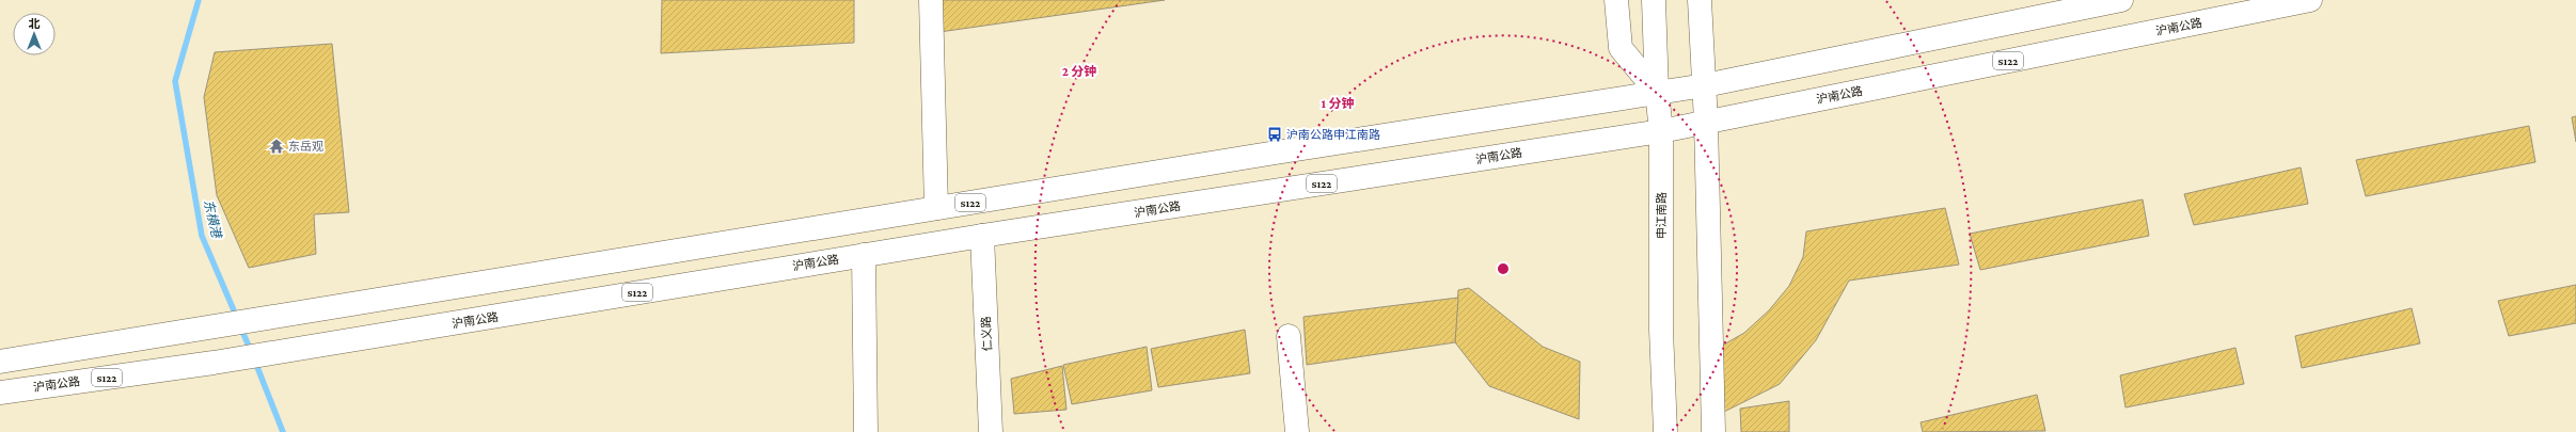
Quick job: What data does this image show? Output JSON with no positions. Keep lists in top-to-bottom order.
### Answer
{
  "streets": {
    "main road": [
      "沪南公路",
      "S122",
      "申江南路",
      "仁义路"
    ]
  },
  "crossings": [
    ["沪南公路", "申江南路"],
    ["沪南公路", "仁义路"],
    ["S122", "申江南路"]
  ],
  "water": ["东横港"],
  "places": {
    "bus stop": ["沪南公路申江南路"],
    "temple": ["东岳观"]
  },
  "north": "top",
  "rings": ["2 分钟", "1 分钟"]
}
